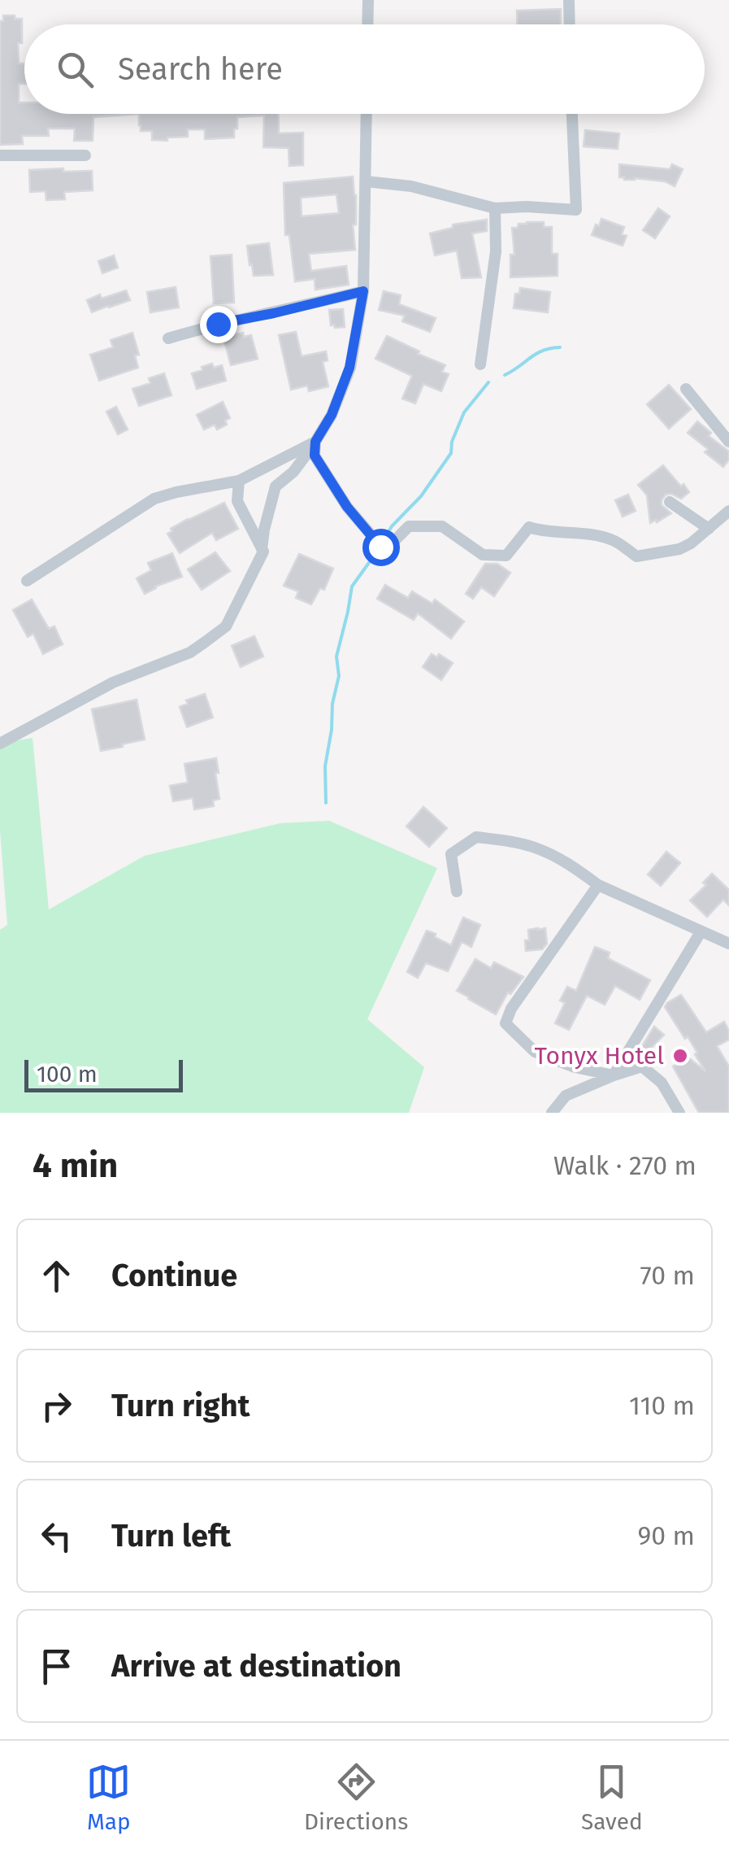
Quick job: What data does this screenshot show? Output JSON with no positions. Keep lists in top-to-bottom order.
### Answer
{
  "places": ["Tonyx Hotel"],
  "scale_bar": "100 m",
  "page": {
    "search": "Search here",
    "scale": "100 m",
    "heading": ["4 min", "Walk · 270 m"],
    "list": [
      ["Continue", "70 m"],
      ["Turn right", "110 m"],
      ["Turn left", "90 m"],
      "Arrive at destination"
    ],
    "nav": ["Map", "Directions", "Saved"]
  }
}
